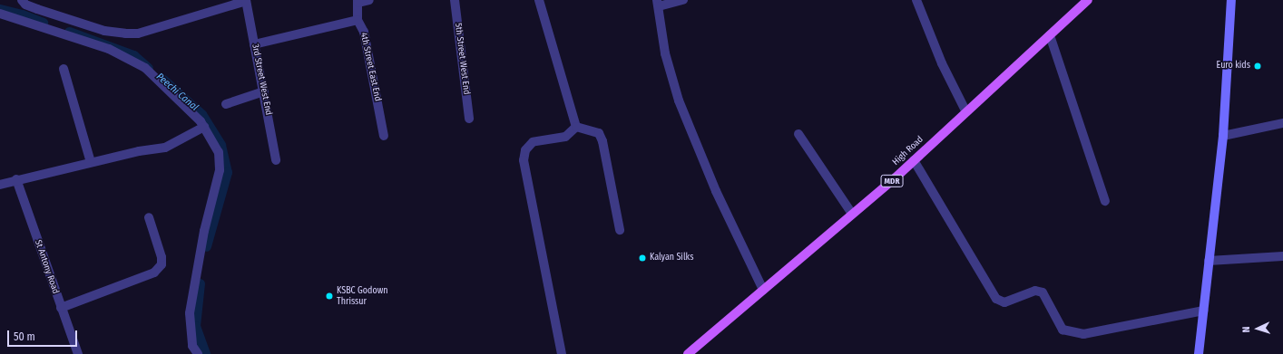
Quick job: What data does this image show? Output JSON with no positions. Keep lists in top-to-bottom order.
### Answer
{
  "streets": {
    "main road": ["High Road", "MDR"],
    "street": [
      "5th Street West End",
      "4th Street East End",
      "3rd Street West End",
      "St Antony Road"
    ]
  },
  "water": ["Peechi Canal"],
  "places": ["Euro kids", "Kalyan Silks", "KSBC Godown Thrissur"],
  "scale_bar": "50 m",
  "north": "left"
}
